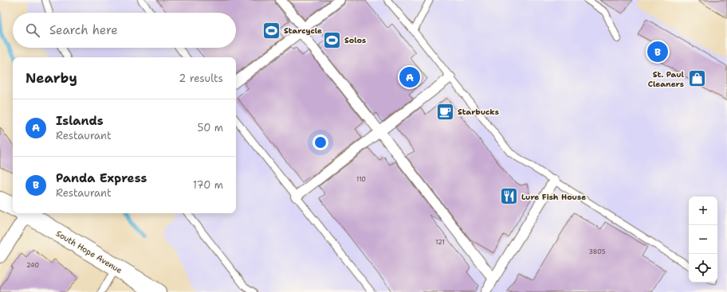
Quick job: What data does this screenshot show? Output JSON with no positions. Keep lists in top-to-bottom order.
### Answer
{
  "streets": {
    "main road": ["South Hope Avenue"]
  },
  "places": {
    "sports": ["Starcycle", "Solos"],
    "shop": ["St. Paul Cleaners"],
    "cafe": ["Starbucks"],
    "restaurant": ["Lure Fish House"]
  },
  "house_numbers": [
    "110",
    "121",
    "3805",
    "240"
  ],
  "page": {
    "search": "Search here",
    "pins": ["B", "A"],
    "heading": ["Nearby", "2 results"],
    "list": [
      {
        "mark": "A",
        "name": "Islands",
        "note": "Restaurant",
        "value": "50 m"
      },
      {
        "mark": "B",
        "name": "Panda Express",
        "note": "Restaurant",
        "value": "170 m"
      }
    ],
    "map_buttons": ["+", "−"]
  }
}
